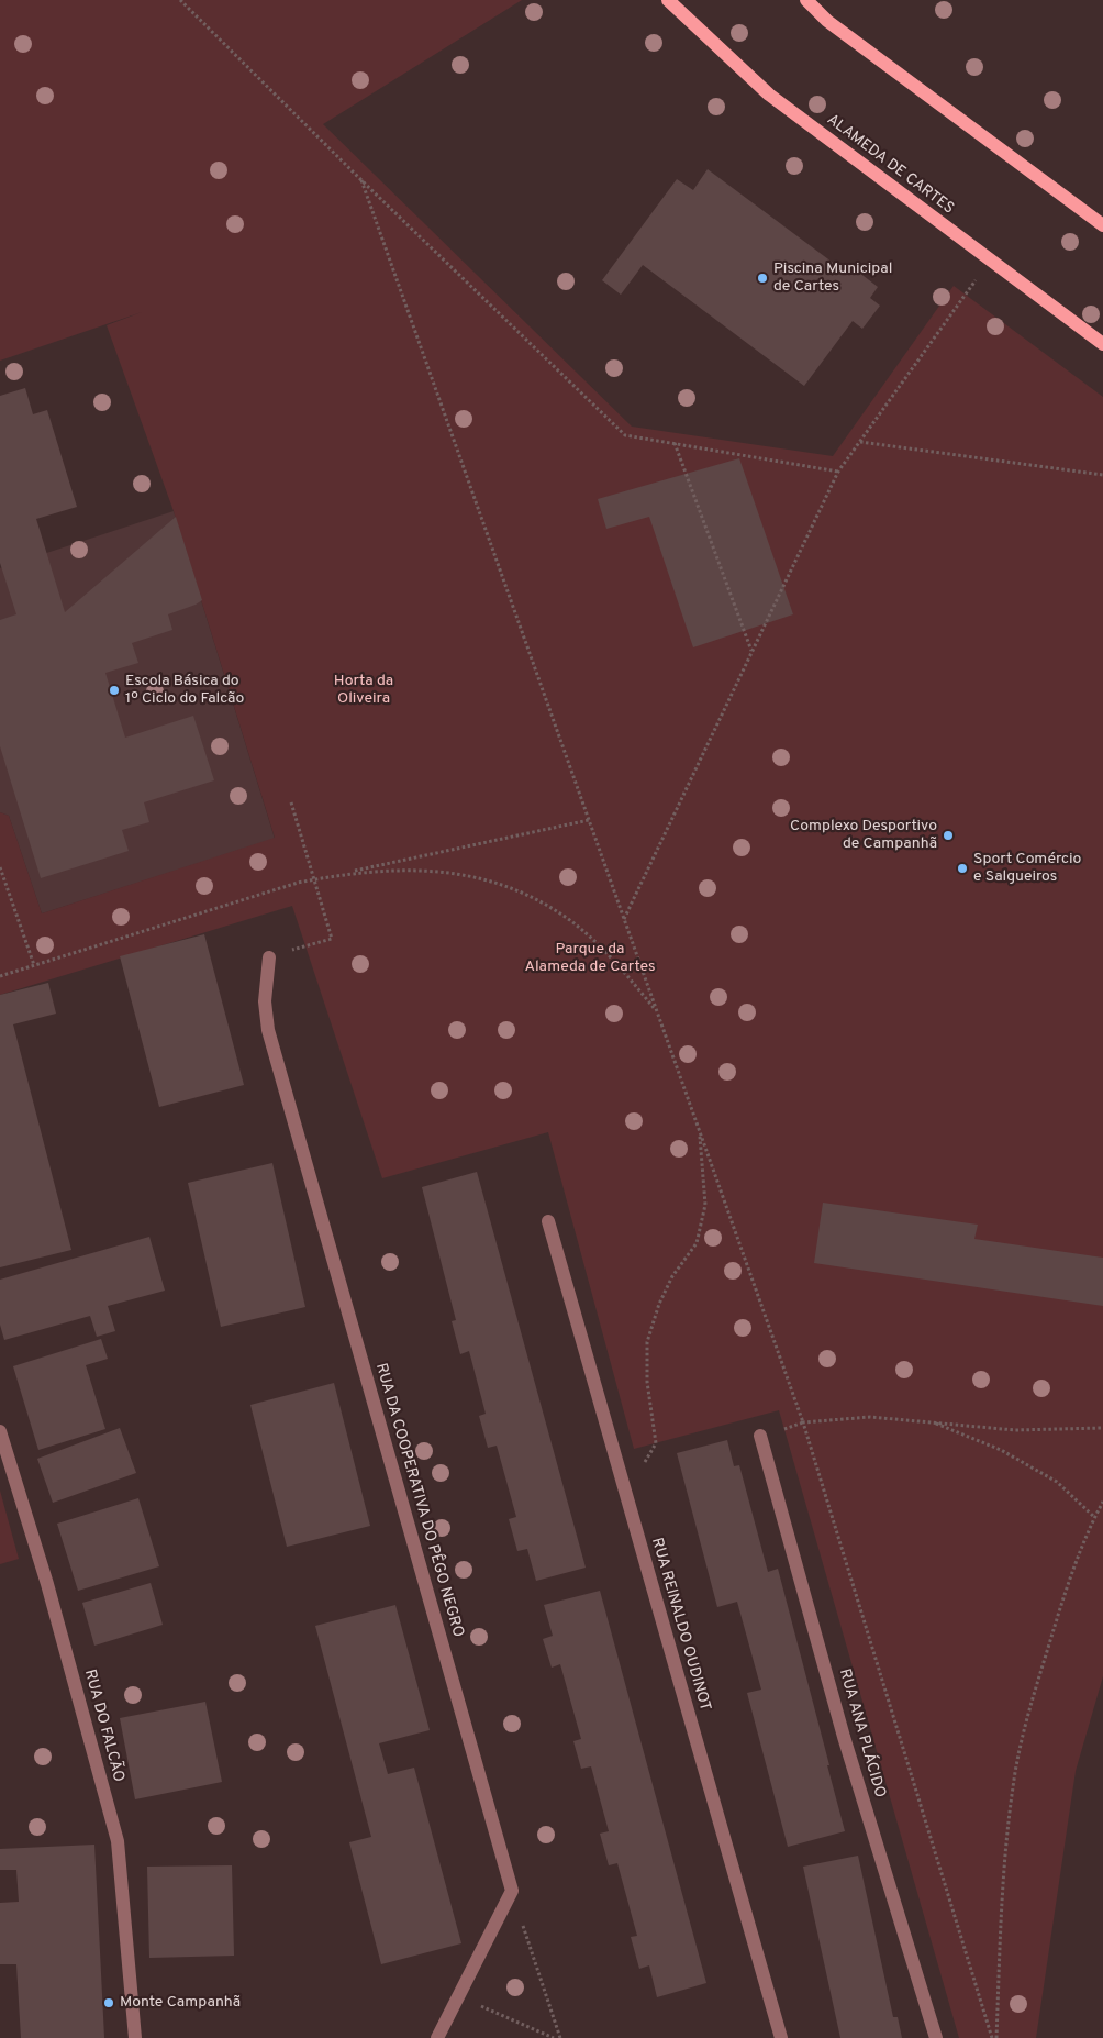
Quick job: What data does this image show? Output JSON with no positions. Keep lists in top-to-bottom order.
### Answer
{
  "streets": {
    "main road": ["ALAMEDA DE CARTES"],
    "street": [
      "RUA DA COOPERATIVA DO PÊGO NEGRO",
      "RUA REINALDO OUDINOT",
      "RUA DO FALCÃO",
      "RUA ANA PLÁCIDO"
    ]
  },
  "parks": ["Horta da Oliveira", "Parque da Alameda de Cartes"],
  "places": [
    "Piscina Municipal de Cartes",
    "Escola Básica do 1º Ciclo do Falcão",
    "Complexo Desportivo de Campanhã",
    "Sport Comércio e Salgueiros",
    "Monte Campanhã"
  ]
}
